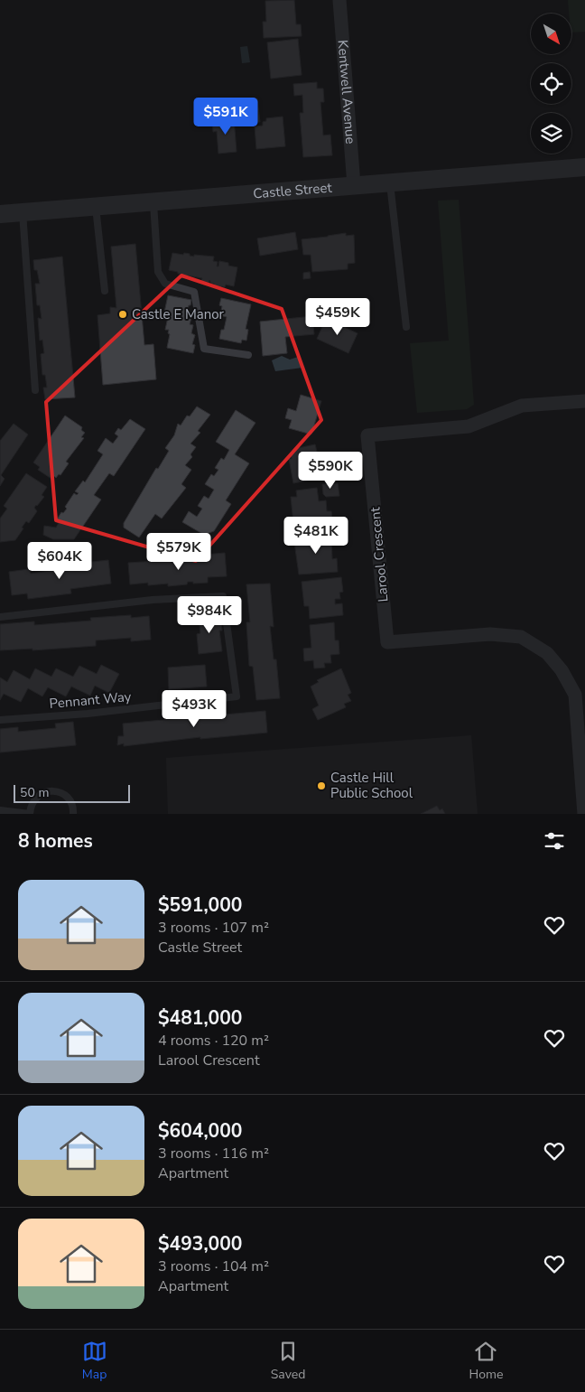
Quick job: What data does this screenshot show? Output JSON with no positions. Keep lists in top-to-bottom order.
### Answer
{
  "streets": {
    "street": ["Kentwell Avenue", "Castle Street", "Larool Crescent"],
    "lane": ["Pennant Way"]
  },
  "crossings": [
    ["Kentwell Avenue", "Castle Street"]
  ],
  "places": ["Castle E Manor", "Castle Hill Public School"],
  "scale_bar": "50 m",
  "north": "bottom right",
  "page": {
    "price": [
      "$591K",
      "$459K",
      "$590K",
      "$481K",
      "$579K",
      "$604K",
      "$984K",
      "$493K"
    ],
    "scale": "50 m",
    "heading": "8 homes",
    "list": [
      {
        "name": "$591,000",
        "note": "3 rooms · 107 m² · Castle Street"
      },
      {
        "name": "$481,000",
        "note": "4 rooms · 120 m² · Larool Crescent"
      },
      {
        "name": "$604,000",
        "note": "3 rooms · 116 m² · Apartment"
      },
      {
        "name": "$493,000",
        "note": "3 rooms · 104 m² · Apartment"
      }
    ],
    "tabs": ["Map", "Saved", "Home"]
  }
}
